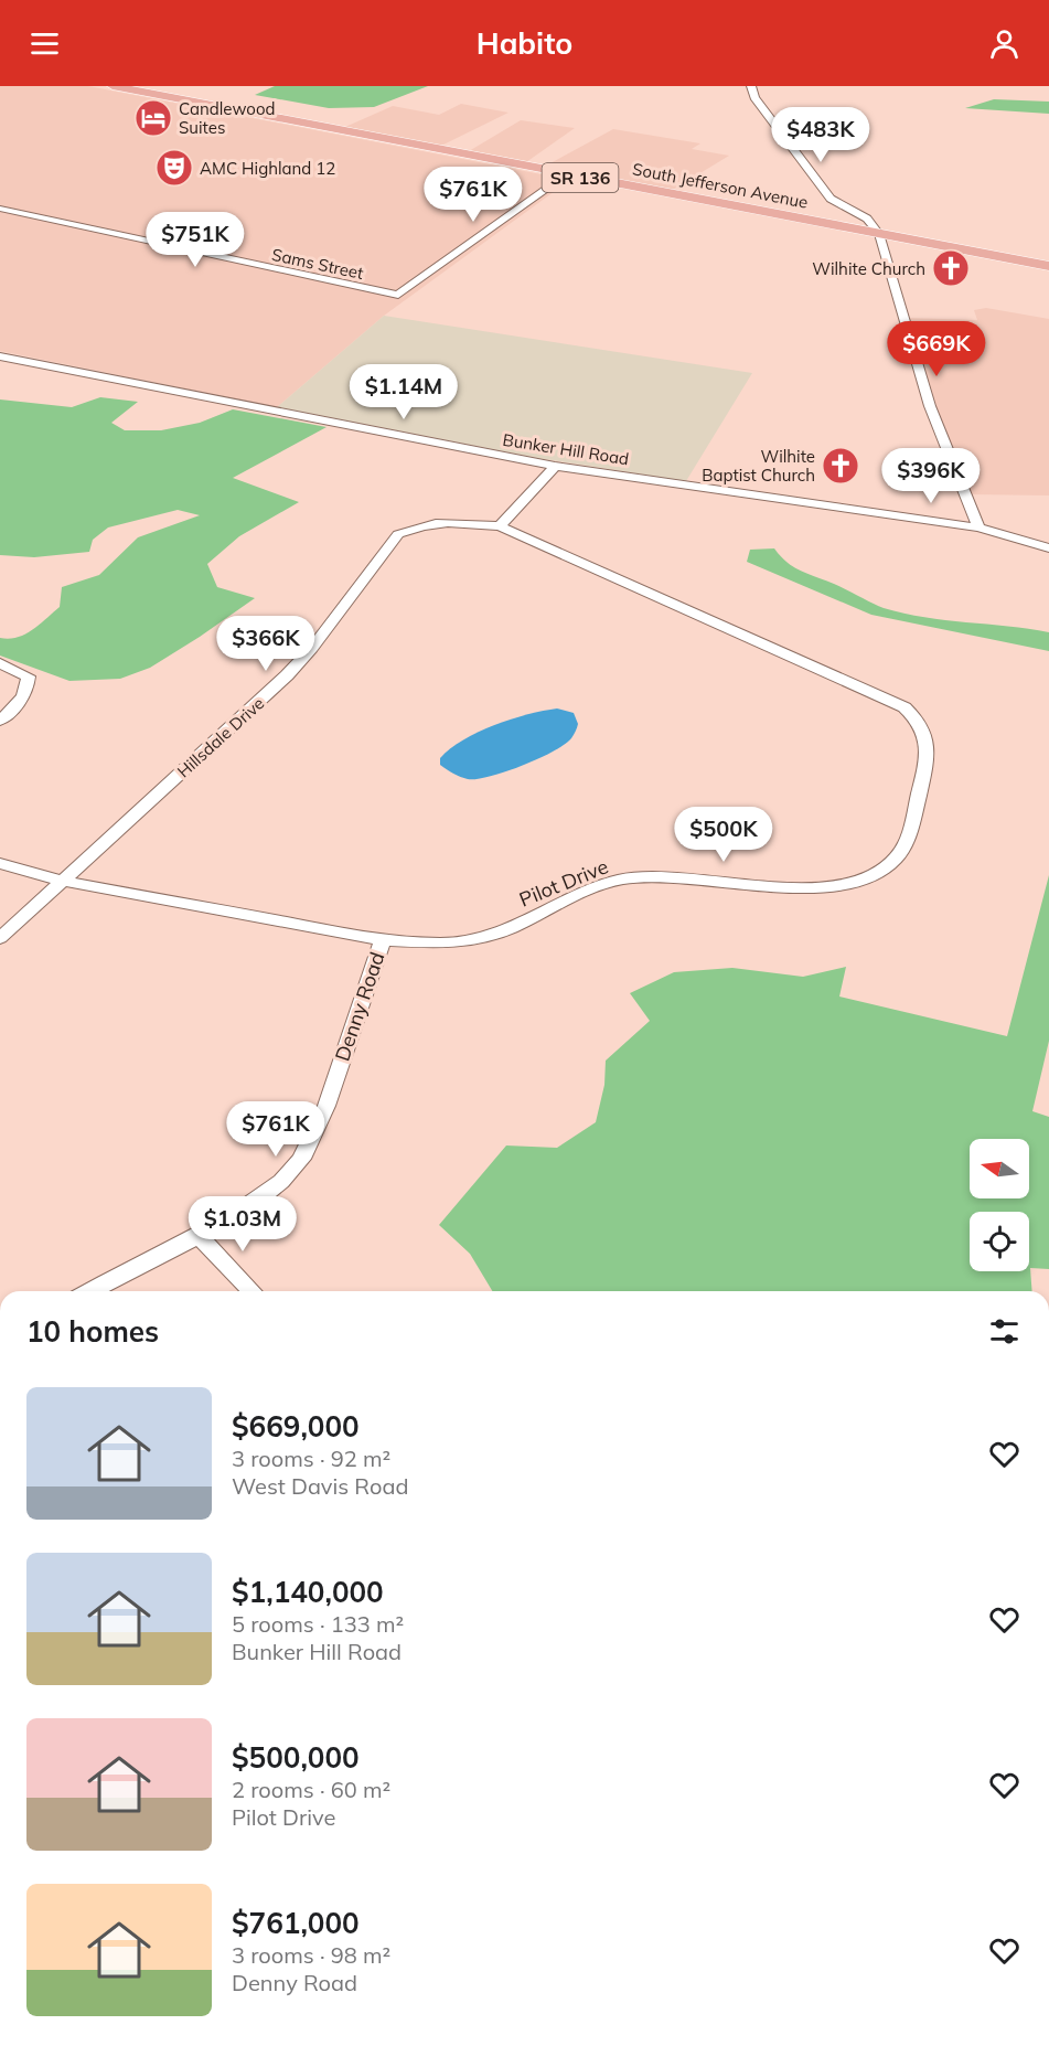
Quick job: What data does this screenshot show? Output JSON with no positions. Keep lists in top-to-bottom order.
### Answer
{
  "streets": {
    "main road": ["SR 136", "South Jefferson Avenue"],
    "street": [
      "Sams Street",
      "Bunker Hill Road",
      "Hillsdale Drive",
      "Pilot Drive",
      "Denny Road"
    ]
  },
  "crossings": [
    ["South Jefferson Avenue", "Sams Street"],
    ["Hillsdale Drive", "Pilot Drive"],
    ["Pilot Drive", "Denny Road"]
  ],
  "places": {
    "hotel": ["Candlewood Suites"],
    "theatre": ["AMC Highland 12"],
    "church": ["Wilhite Church", "Wilhite Baptist Church"]
  },
  "north": "left",
  "page": {
    "header": "Habito",
    "price": [
      "$483K",
      "$761K",
      "$751K",
      "$669K",
      "$1.14M",
      "$396K",
      "$366K",
      "$500K",
      "$761K",
      "$1.03M"
    ],
    "heading": "10 homes",
    "list": [
      {
        "name": "$669,000",
        "note": "3 rooms · 92 m² · West Davis Road"
      },
      {
        "name": "$1,140,000",
        "note": "5 rooms · 133 m² · Bunker Hill Road"
      },
      {
        "name": "$500,000",
        "note": "2 rooms · 60 m² · Pilot Drive"
      },
      {
        "name": "$761,000",
        "note": "3 rooms · 98 m² · Denny Road"
      }
    ]
  }
}
